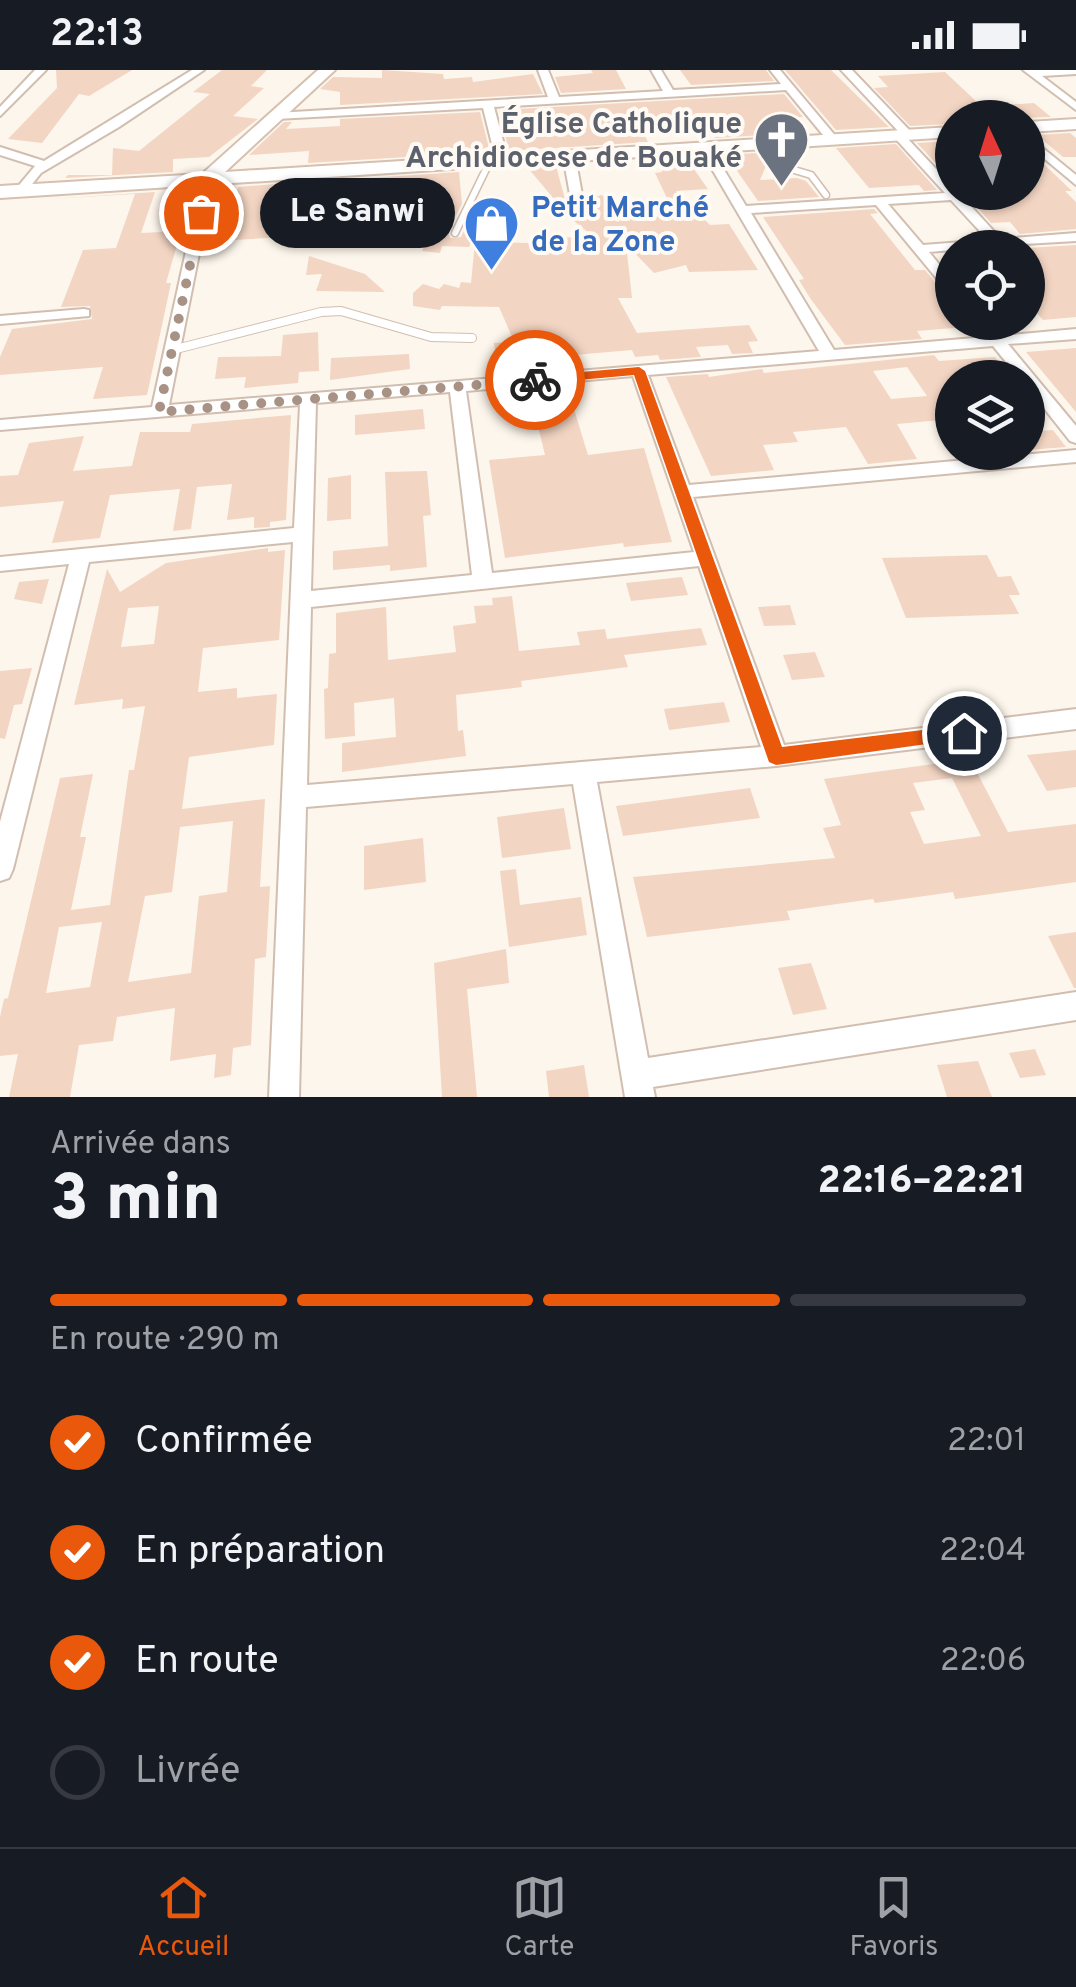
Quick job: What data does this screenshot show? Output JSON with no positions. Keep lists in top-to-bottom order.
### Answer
{
  "places": {
    "church": ["Église Catholique Archidiocese de Bouaké"],
    "other": ["Le Sanwi"],
    "shop": ["Petit Marché de la Zone"]
  },
  "north": "top",
  "page": {
    "status": "22:13",
    "bubble": "Le Sanwi",
    "heading": ["3 min", "Arrivée dans", "22:16–22:21"],
    "bar": "En route · 290 m",
    "list": [
      ["Confirmée", "22:01"],
      ["En préparation", "22:04"],
      ["En route", "22:06"],
      "Livrée"
    ],
    "tabs": ["Accueil", "Carte", "Favoris"]
  }
}
